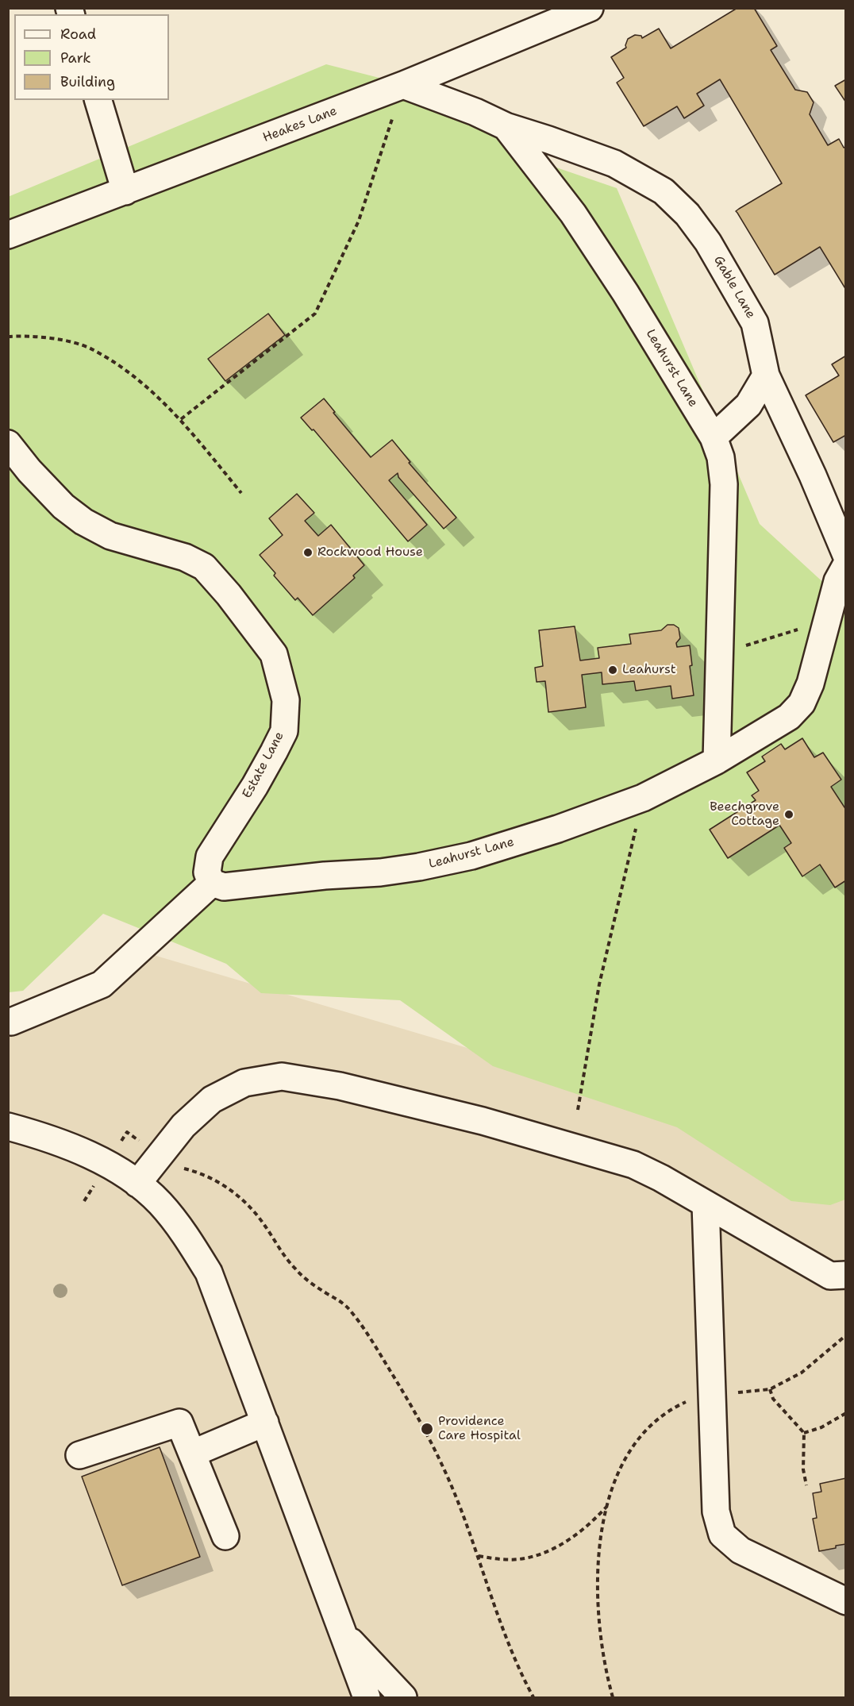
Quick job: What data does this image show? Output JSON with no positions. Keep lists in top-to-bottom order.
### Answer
{
  "streets": {
    "lane": [
      "Heakes Lane",
      "Gable Lane",
      "Leahurst Lane",
      "Estate Lane"
    ]
  },
  "crossings": [
    ["Heakes Lane", "Leahurst Lane"],
    ["Gable Lane", "Leahurst Lane"],
    ["Leahurst Lane", "Estate Lane"]
  ],
  "places": [
    "Rockwood House",
    "Leahurst",
    "Beechgrove Cottage",
    "Providence Care Hospital"
  ],
  "legend": ["Road", "Park", "Building"]
}
